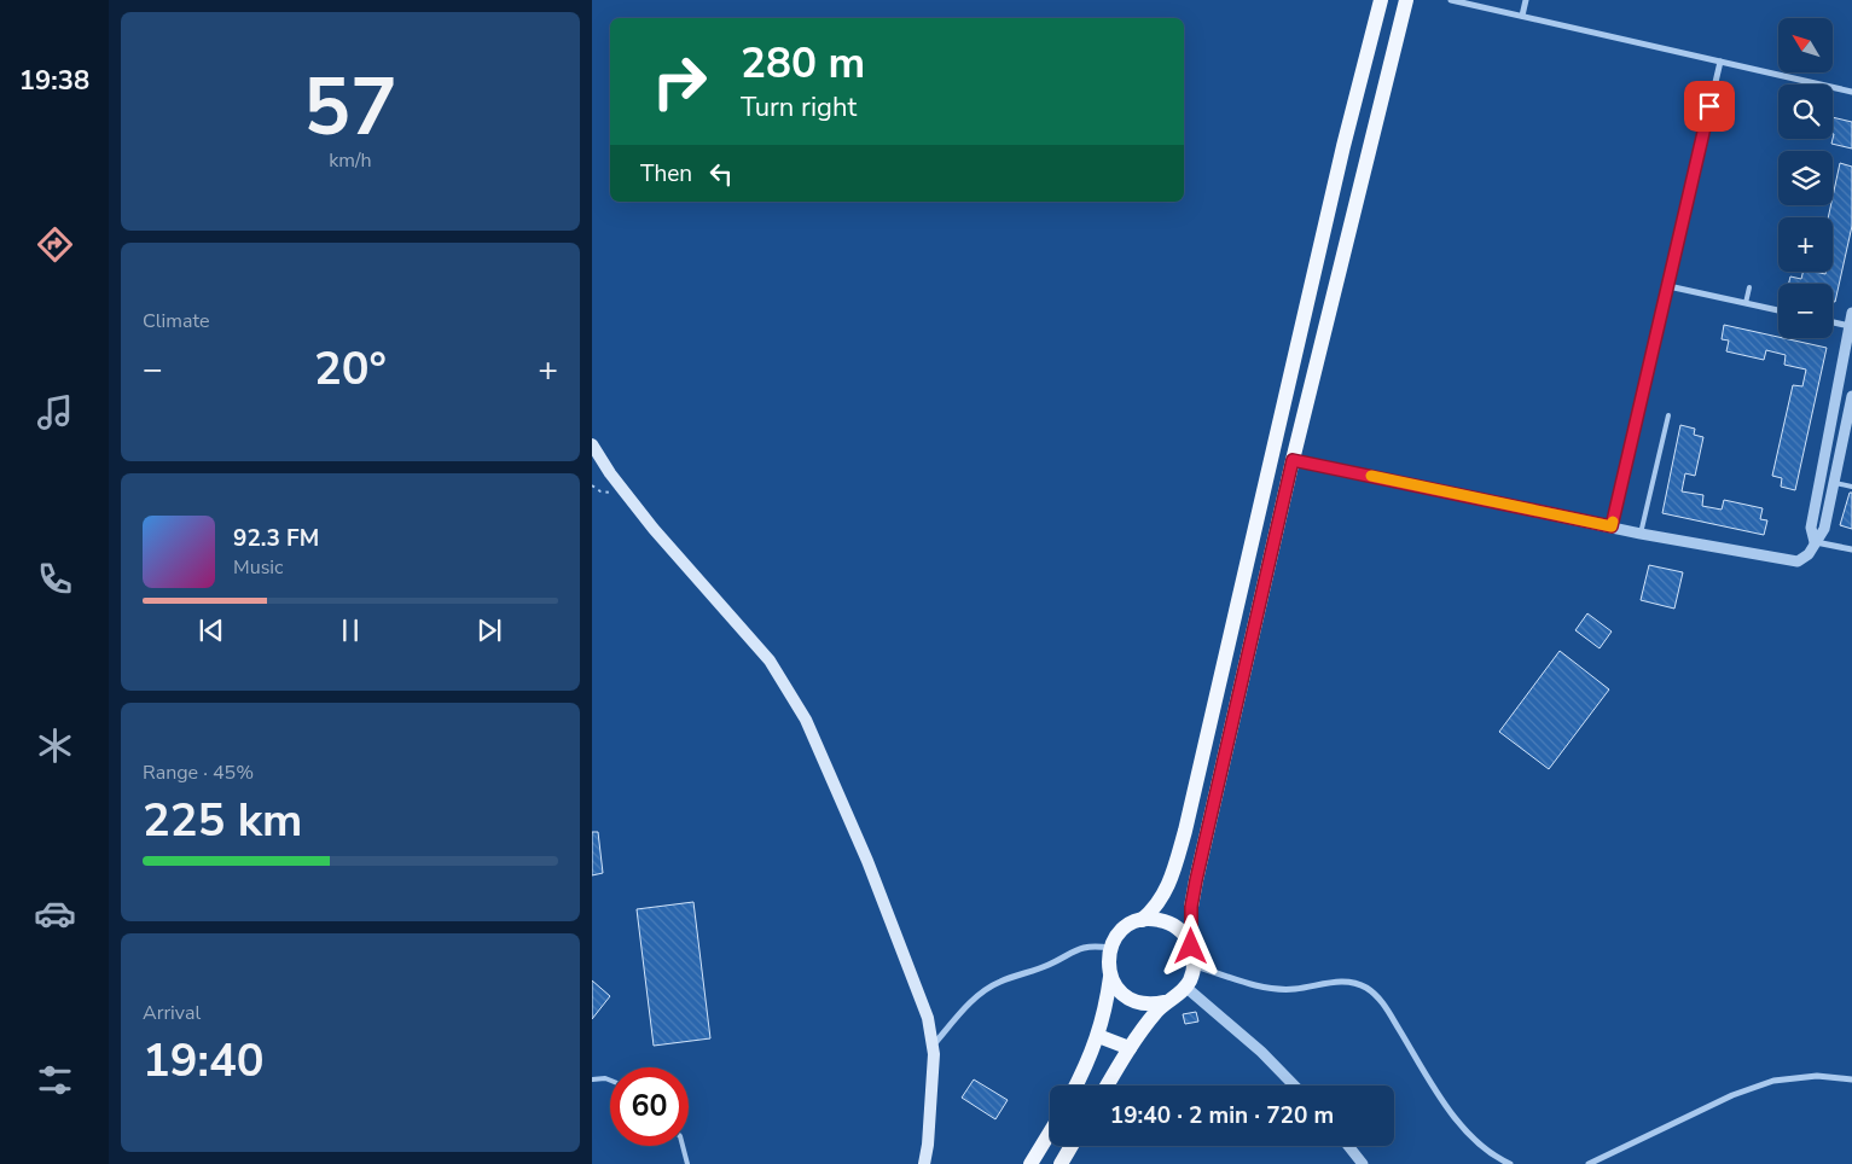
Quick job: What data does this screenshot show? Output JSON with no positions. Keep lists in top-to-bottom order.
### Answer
{
  "north": "top left",
  "page": {
    "tabs": "19:38",
    "tile": [
      ["57", "km/h"],
      "Climate",
      ["Range · 45%", "225 km"],
      ["Arrival", "19:40"]
    ],
    "map_buttons": ["+", "−"],
    "turn": ["280 m", "Turn right"],
    "then": "Then",
    "heat": ["−", "20°", "+"],
    "song": ["92.3 FM", "Music"],
    "limit": "60",
    "trip": "19:40 · 2 min · 720 m"
  }
}
